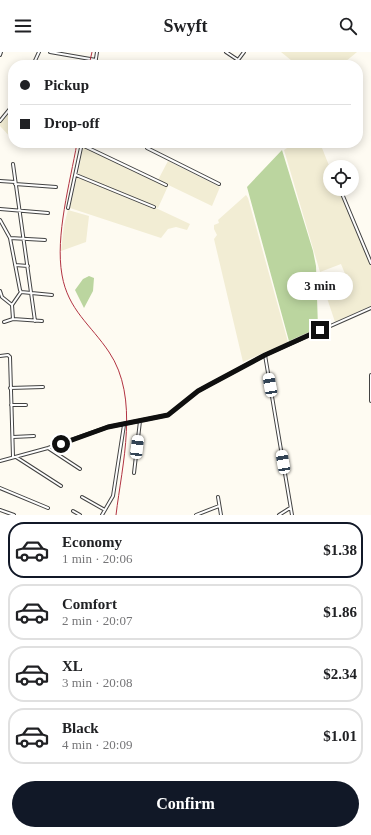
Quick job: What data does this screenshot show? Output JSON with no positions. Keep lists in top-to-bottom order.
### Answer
{
  "page": {
    "header": "Swyft",
    "banner": ["Pickup", "Drop-off"],
    "bubble": "3 min",
    "list": [
      {
        "name": "Economy",
        "note": "1 min · 20:06",
        "value": "$1.38"
      },
      {
        "name": "Comfort",
        "note": "2 min · 20:07",
        "value": "$1.86"
      },
      {
        "name": "XL",
        "note": "3 min · 20:08",
        "value": "$2.34"
      },
      {
        "name": "Black",
        "note": "4 min · 20:09",
        "value": "$1.01"
      }
    ],
    "buttons": "Confirm"
  }
}
